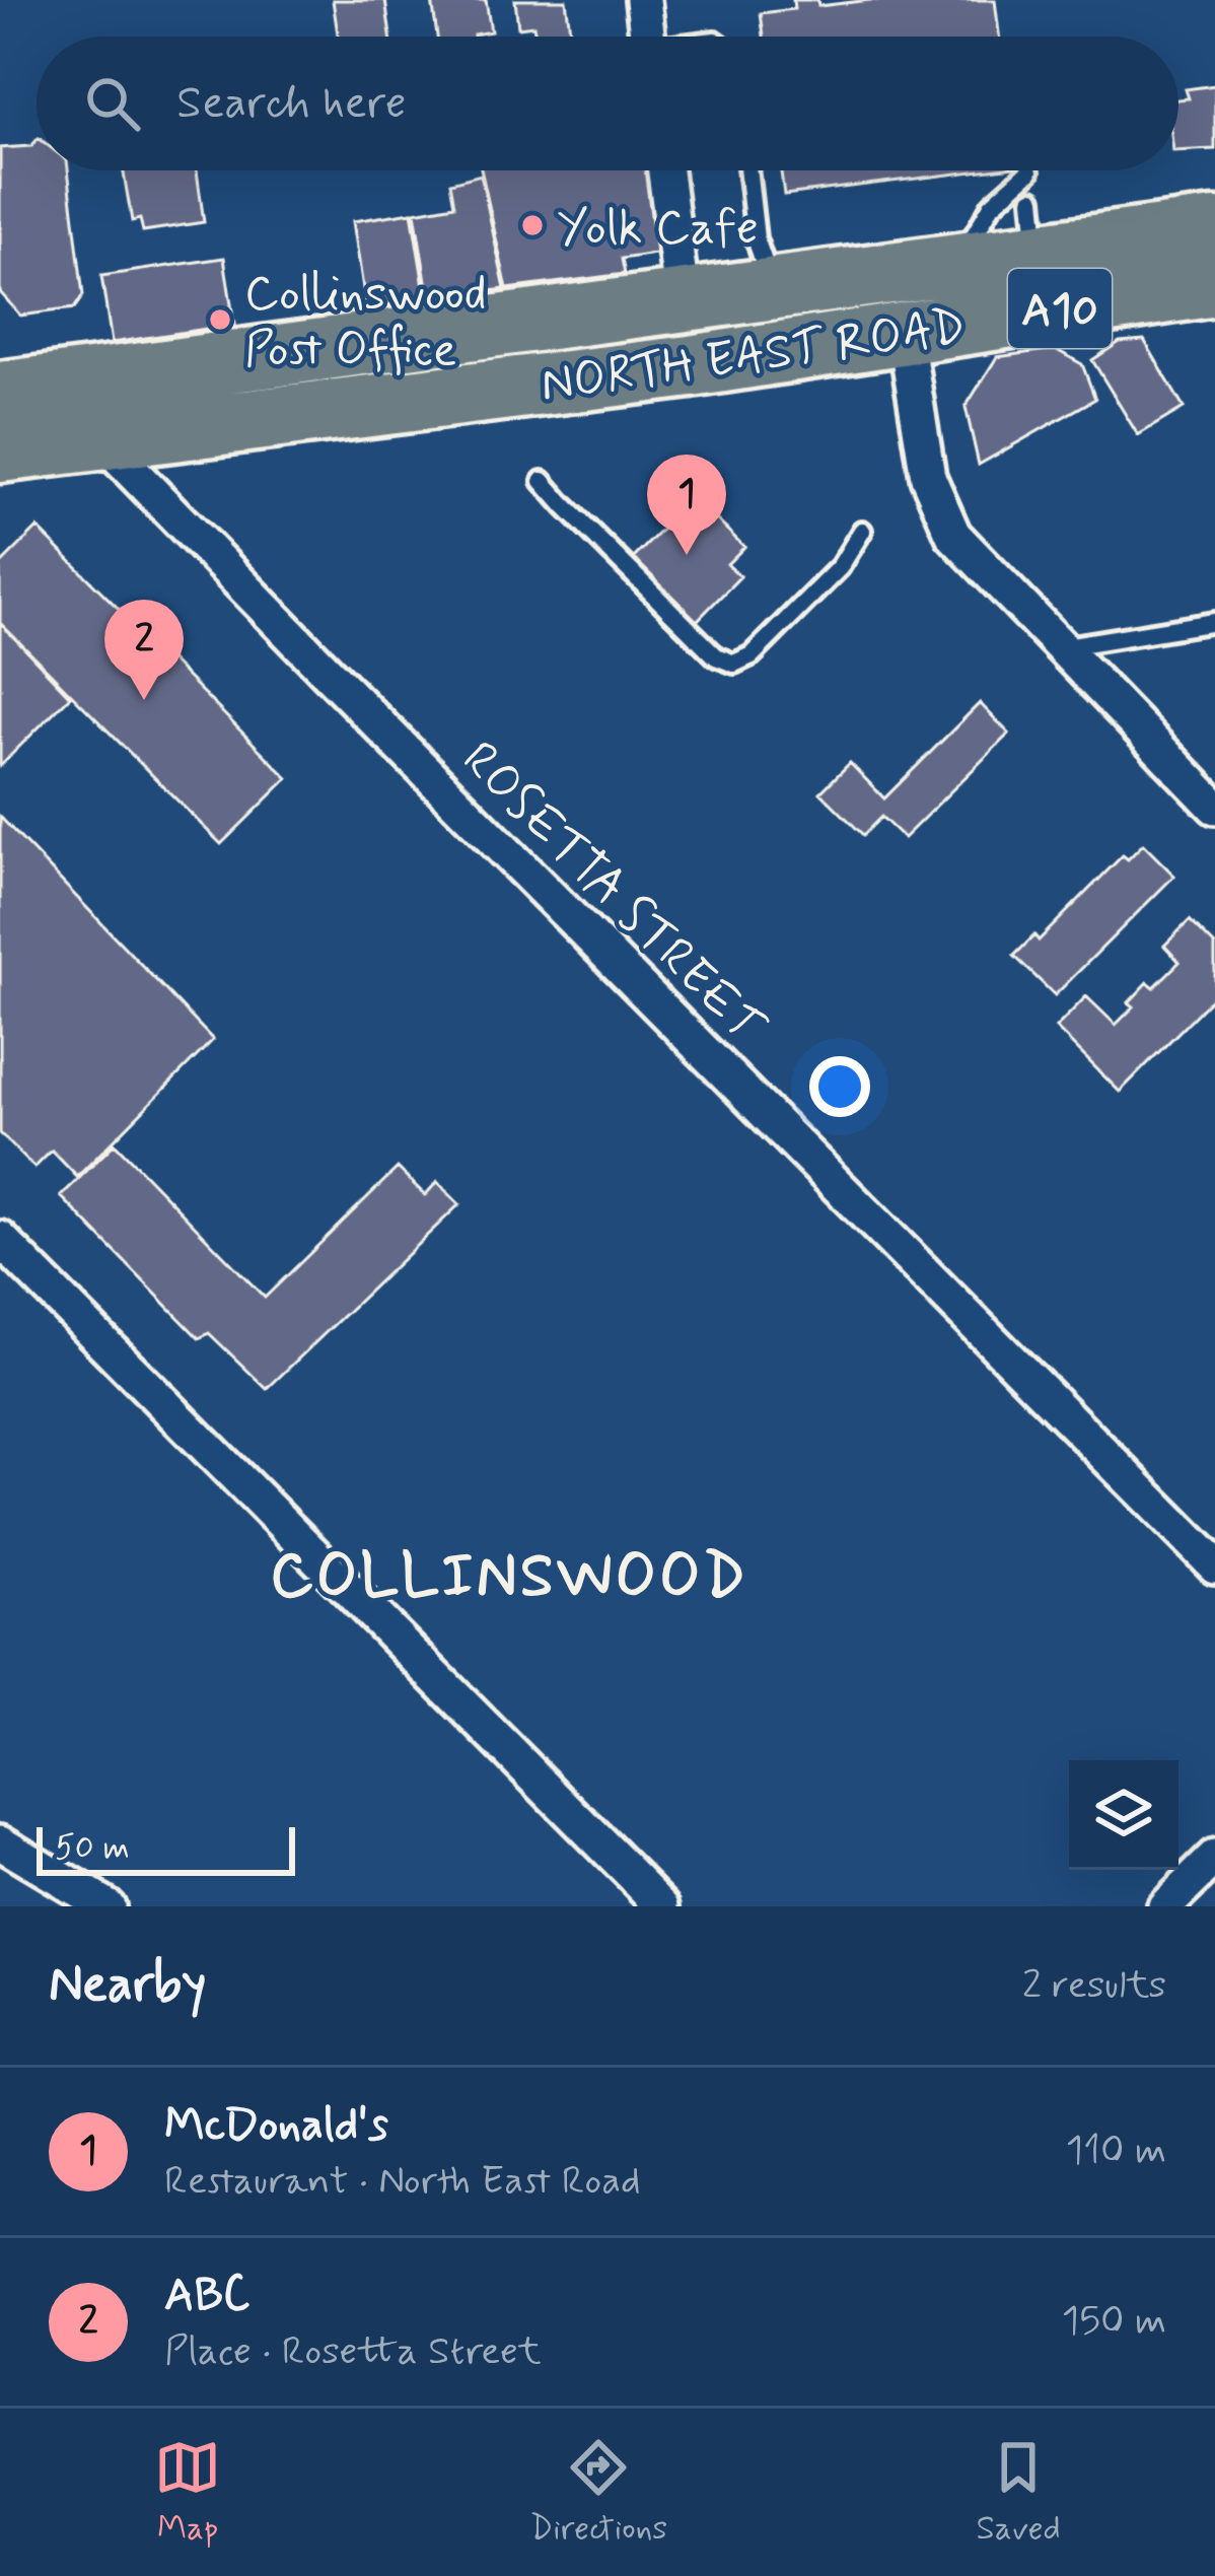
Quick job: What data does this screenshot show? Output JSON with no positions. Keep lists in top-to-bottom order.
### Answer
{
  "streets": {
    "highway": ["A10", "NORTH EAST ROAD"],
    "street": ["ROSETTA STREET"]
  },
  "crossings": [
    ["NORTH EAST ROAD", "ROSETTA STREET"]
  ],
  "districts": ["COLLINSWOOD"],
  "places": ["Yolk Cafe", "Collinswood Post Office"],
  "scale_bar": "50 m",
  "page": {
    "search": "Search here",
    "pins": ["1", "2"],
    "scale": "50 m",
    "heading": ["Nearby", "2 results"],
    "list": [
      {
        "mark": "1",
        "name": "McDonald's",
        "note": "Restaurant · North East Road",
        "value": "110 m"
      },
      {
        "mark": "2",
        "name": "ABC",
        "note": "Place · Rosetta Street",
        "value": "150 m"
      }
    ],
    "nav": ["Map", "Directions", "Saved"]
  }
}
